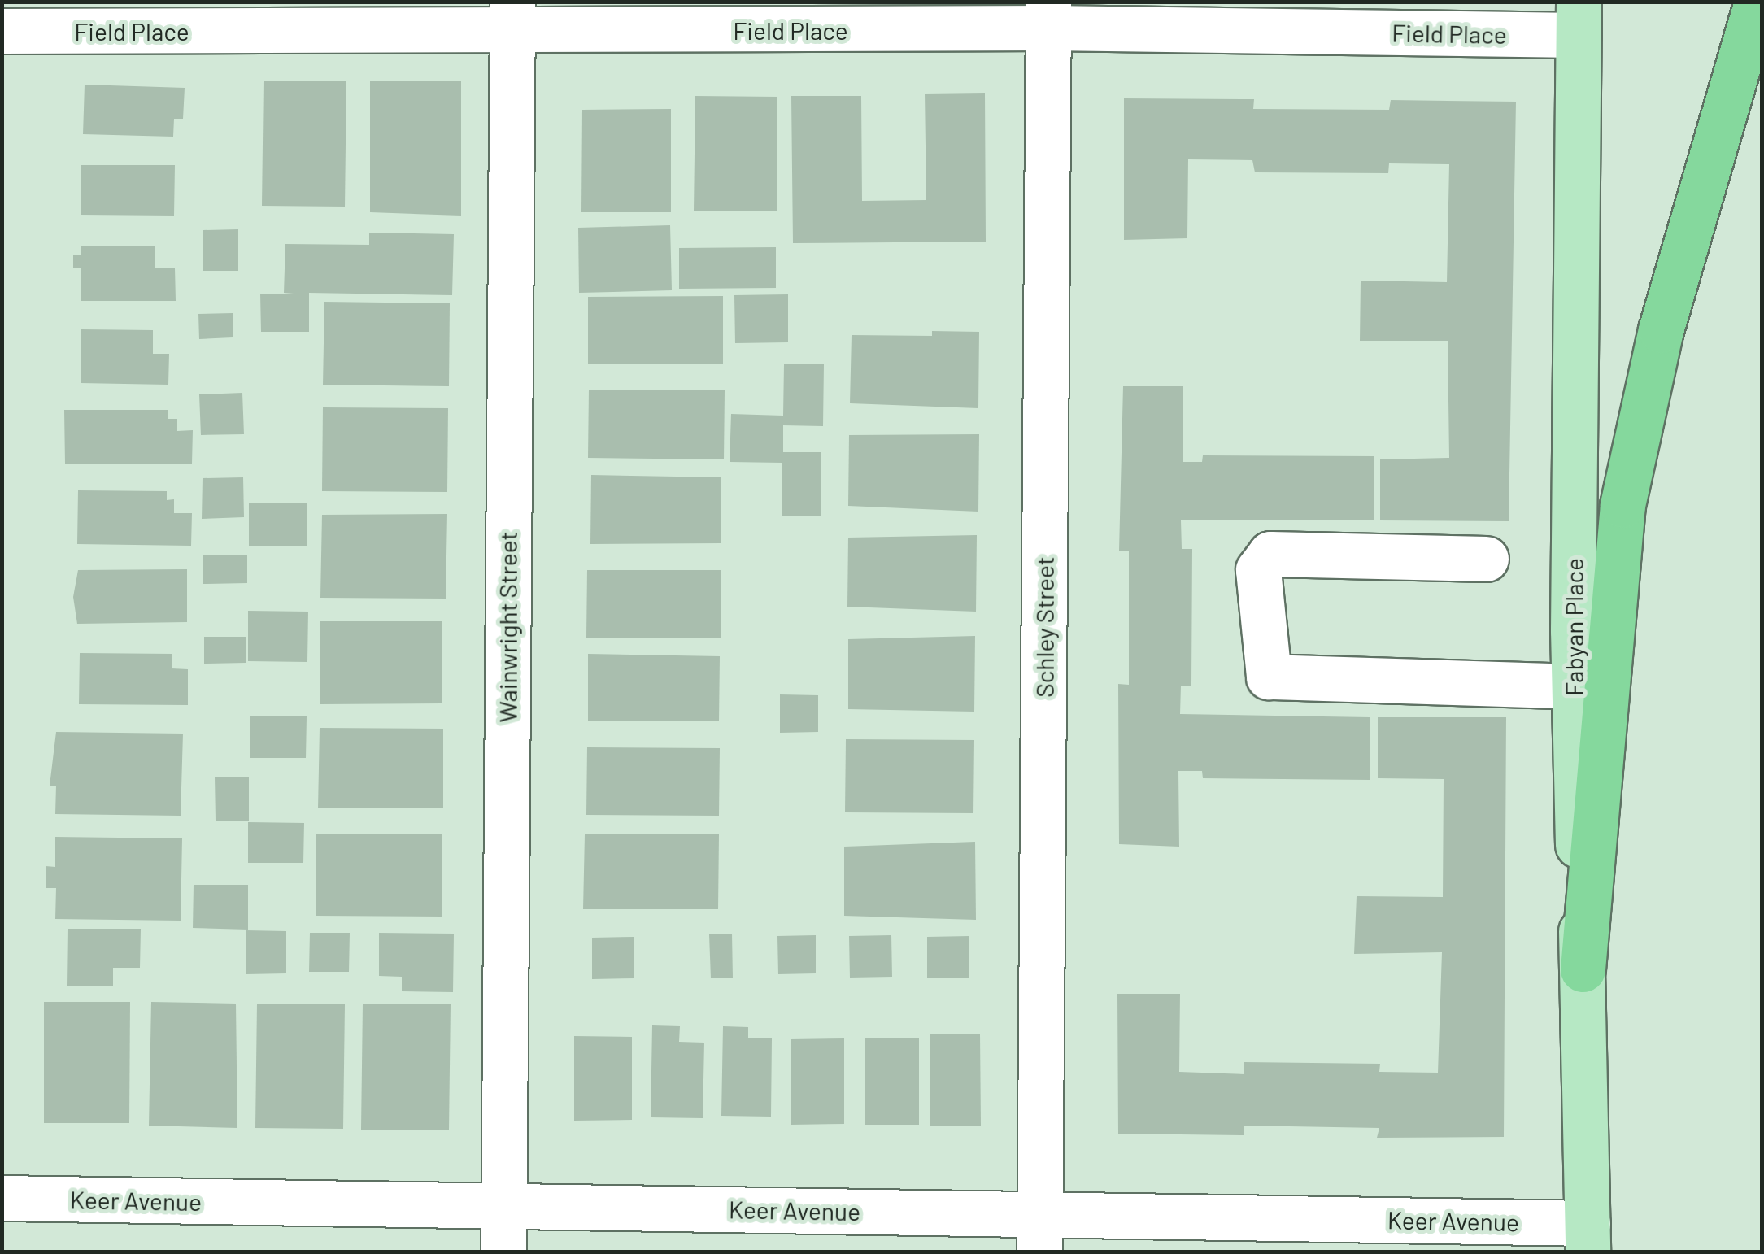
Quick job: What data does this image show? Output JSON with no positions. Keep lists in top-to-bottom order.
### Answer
{
  "streets": {
    "main road": ["Fabyan Place"],
    "street": [
      "Field Place",
      "Wainwright Street",
      "Schley Street",
      "Keer Avenue"
    ]
  },
  "crossings": [
    ["Field Place", "Wainwright Street"],
    ["Field Place", "Schley Street"],
    ["Field Place", "Fabyan Place"],
    ["Wainwright Street", "Keer Avenue"],
    ["Schley Street", "Keer Avenue"],
    ["Fabyan Place", "Keer Avenue"]
  ]
}
